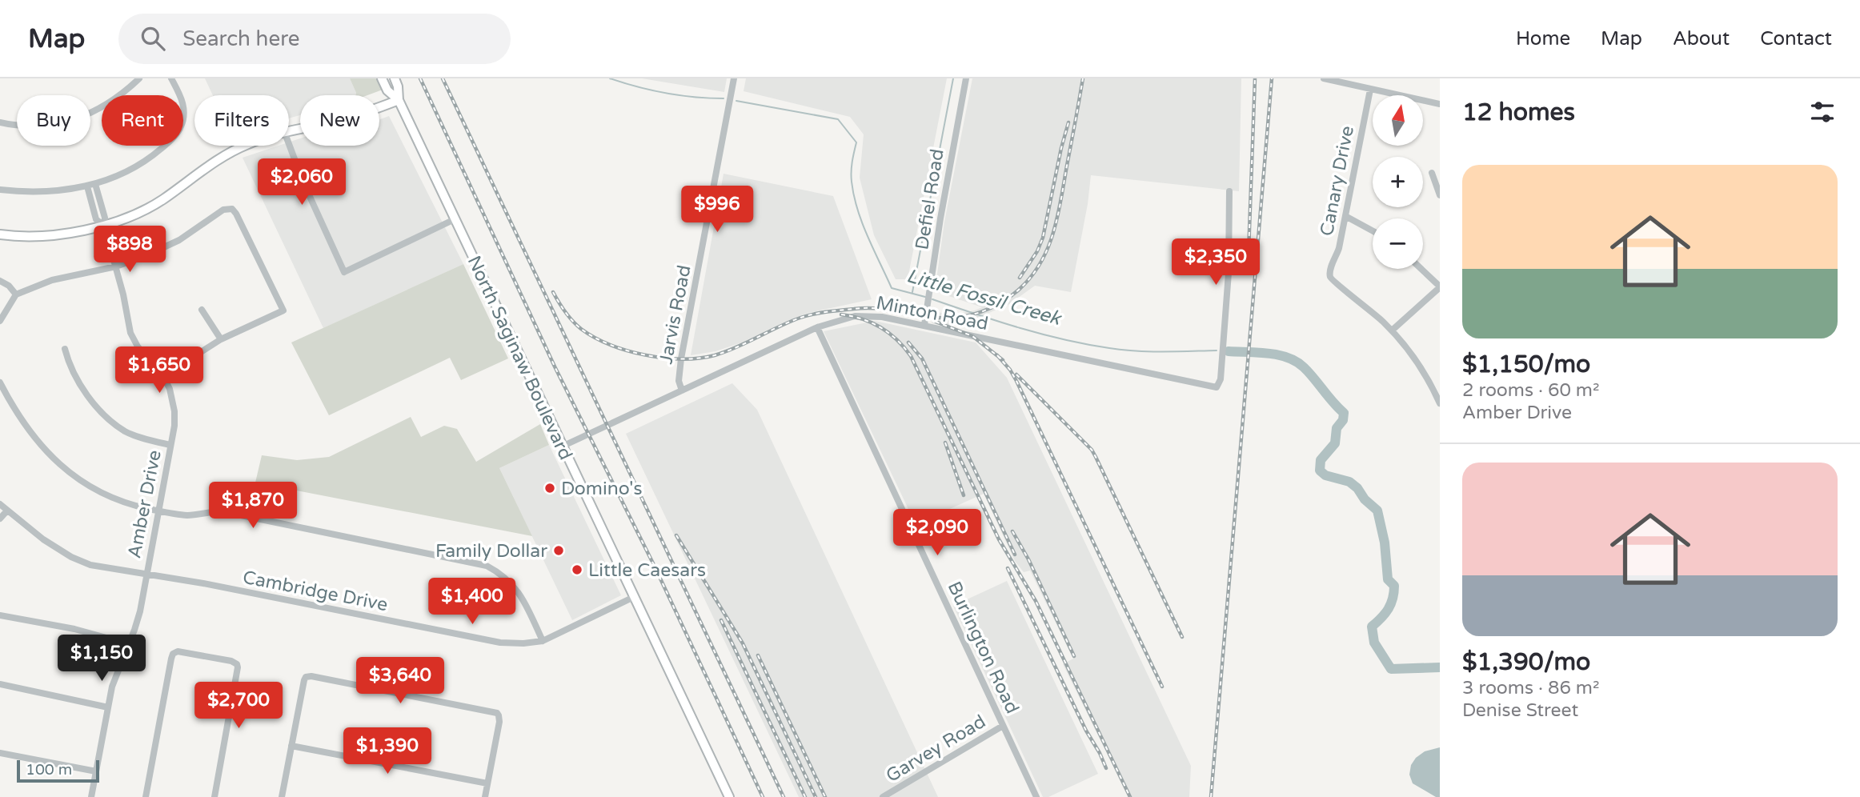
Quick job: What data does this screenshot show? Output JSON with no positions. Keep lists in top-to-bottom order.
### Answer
{
  "streets": {
    "main road": ["North Saginaw Boulevard"],
    "street": [
      "Canary Drive",
      "Defiel Road",
      "Minton Road",
      "Jarvis Road",
      "Amber Drive",
      "Cambridge Drive",
      "Burlington Road",
      "Garvey Road"
    ]
  },
  "crossings": [
    ["Defiel Road", "Minton Road"],
    ["Minton Road", "Jarvis Road"],
    ["Minton Road", "North Saginaw Boulevard"],
    ["Minton Road", "Burlington Road"],
    ["North Saginaw Boulevard", "Cambridge Drive"],
    ["Amber Drive", "Cambridge Drive"],
    ["Burlington Road", "Garvey Road"]
  ],
  "water": ["Little Fossil Creek"],
  "places": ["Domino's", "Family Dollar", "Little Caesars"],
  "scale_bar": "100 m",
  "north": "top",
  "page": {
    "header": "Map",
    "search": "Search here",
    "nav": [
      "Home",
      "Map",
      "About",
      "Contact"
    ],
    "heading": "12 homes",
    "map_buttons": ["+", "−"],
    "chip": [
      "Buy",
      "Rent",
      "Filters",
      "New"
    ],
    "list": [
      {
        "name": "$1,150/mo",
        "note": "2 rooms · 60 m² · Amber Drive"
      },
      {
        "name": "$1,390/mo",
        "note": "3 rooms · 86 m² · Denise Street"
      }
    ],
    "price": [
      "$2,060",
      "$996",
      "$898",
      "$2,350",
      "$1,650",
      "$1,870",
      "$2,090",
      "$1,400",
      "$1,150",
      "$3,640",
      "$2,700",
      "$1,390"
    ],
    "scale": "100 m"
  }
}
